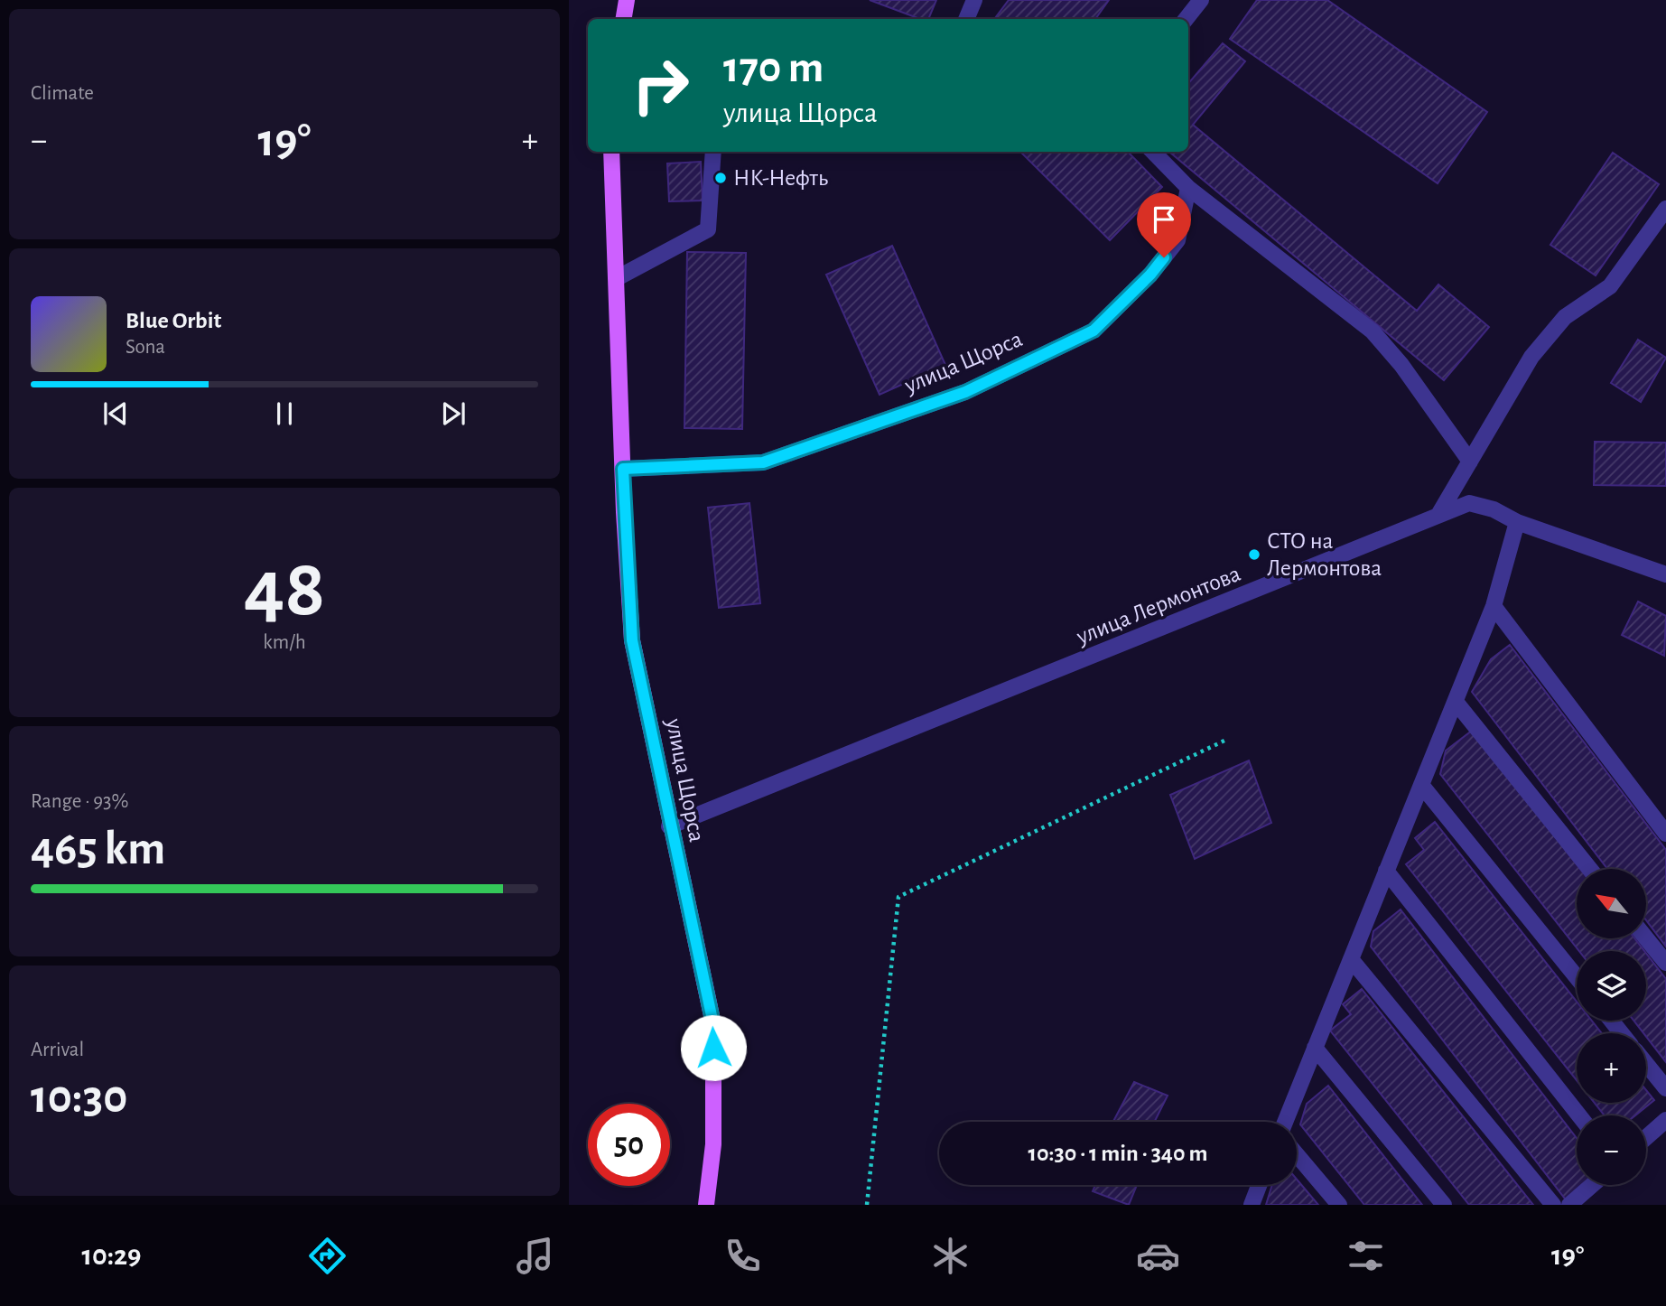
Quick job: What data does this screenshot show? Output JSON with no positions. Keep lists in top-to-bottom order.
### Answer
{
  "streets": {
    "main road": ["улица Щорса"],
    "street": ["улица Лермонтова"]
  },
  "crossings": [
    ["улица Щорса", "улица Лермонтова"]
  ],
  "places": ["НК-Нефть", "СТО на Лермонтова"],
  "north": "top left",
  "page": {
    "tile": [
      "Climate",
      ["48", "km/h"],
      ["Range · 93%", "465 km"],
      ["Arrival", "10:30"]
    ],
    "turn": ["170 m", "улица Щорса"],
    "heat": ["−", "19°", "+"],
    "song": ["Blue Orbit", "Sona"],
    "map_buttons": ["+", "−"],
    "limit": "50",
    "trip": "10:30 · 1 min · 340 m",
    "tabs": ["10:29", "19°"]
  }
}
